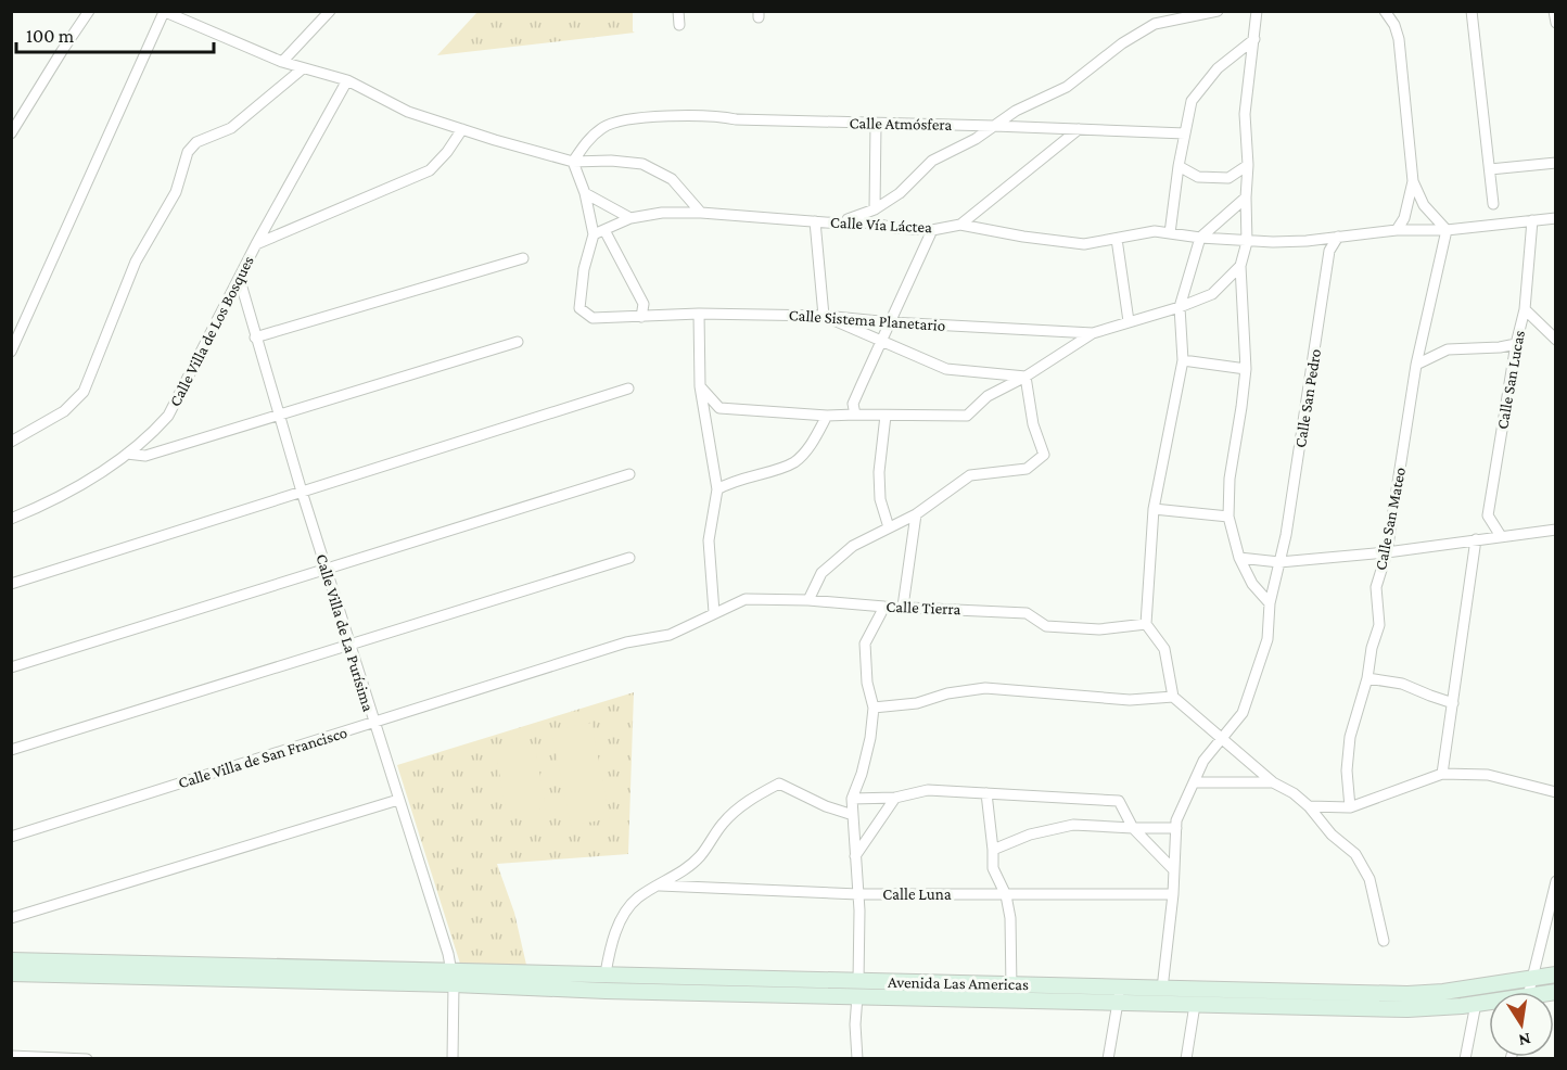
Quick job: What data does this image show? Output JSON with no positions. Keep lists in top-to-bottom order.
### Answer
{
  "streets": {
    "street": [
      "Calle Atmósfera",
      "Calle Vía Láctea",
      "Calle Sistema Planetario",
      "Calle Villa de Los Bosques",
      "Calle San Lucas",
      "Calle San Pedro",
      "Calle San Mateo",
      "Calle Tierra",
      "Calle Villa de La Purísima",
      "Calle Villa de San Francisco",
      "Calle Luna",
      "Avenida Las Americas"
    ]
  },
  "crossings": [
    ["Calle Vía Láctea", "Calle Sistema Planetario"],
    ["Calle Vía Láctea", "Calle San Lucas"],
    ["Calle Vía Láctea", "Calle San Pedro"],
    ["Calle Vía Láctea", "Calle San Mateo"],
    ["Calle Villa de Los Bosques", "Calle Villa de La Purísima"],
    ["Calle San Pedro", "Calle Luna"],
    ["Calle San Pedro", "Avenida Las Americas"],
    ["Calle Tierra", "Calle Villa de San Francisco"],
    ["Calle Villa de La Purísima", "Calle Villa de San Francisco"]
  ],
  "scale_bar": "100 m",
  "north": "bottom"
}
